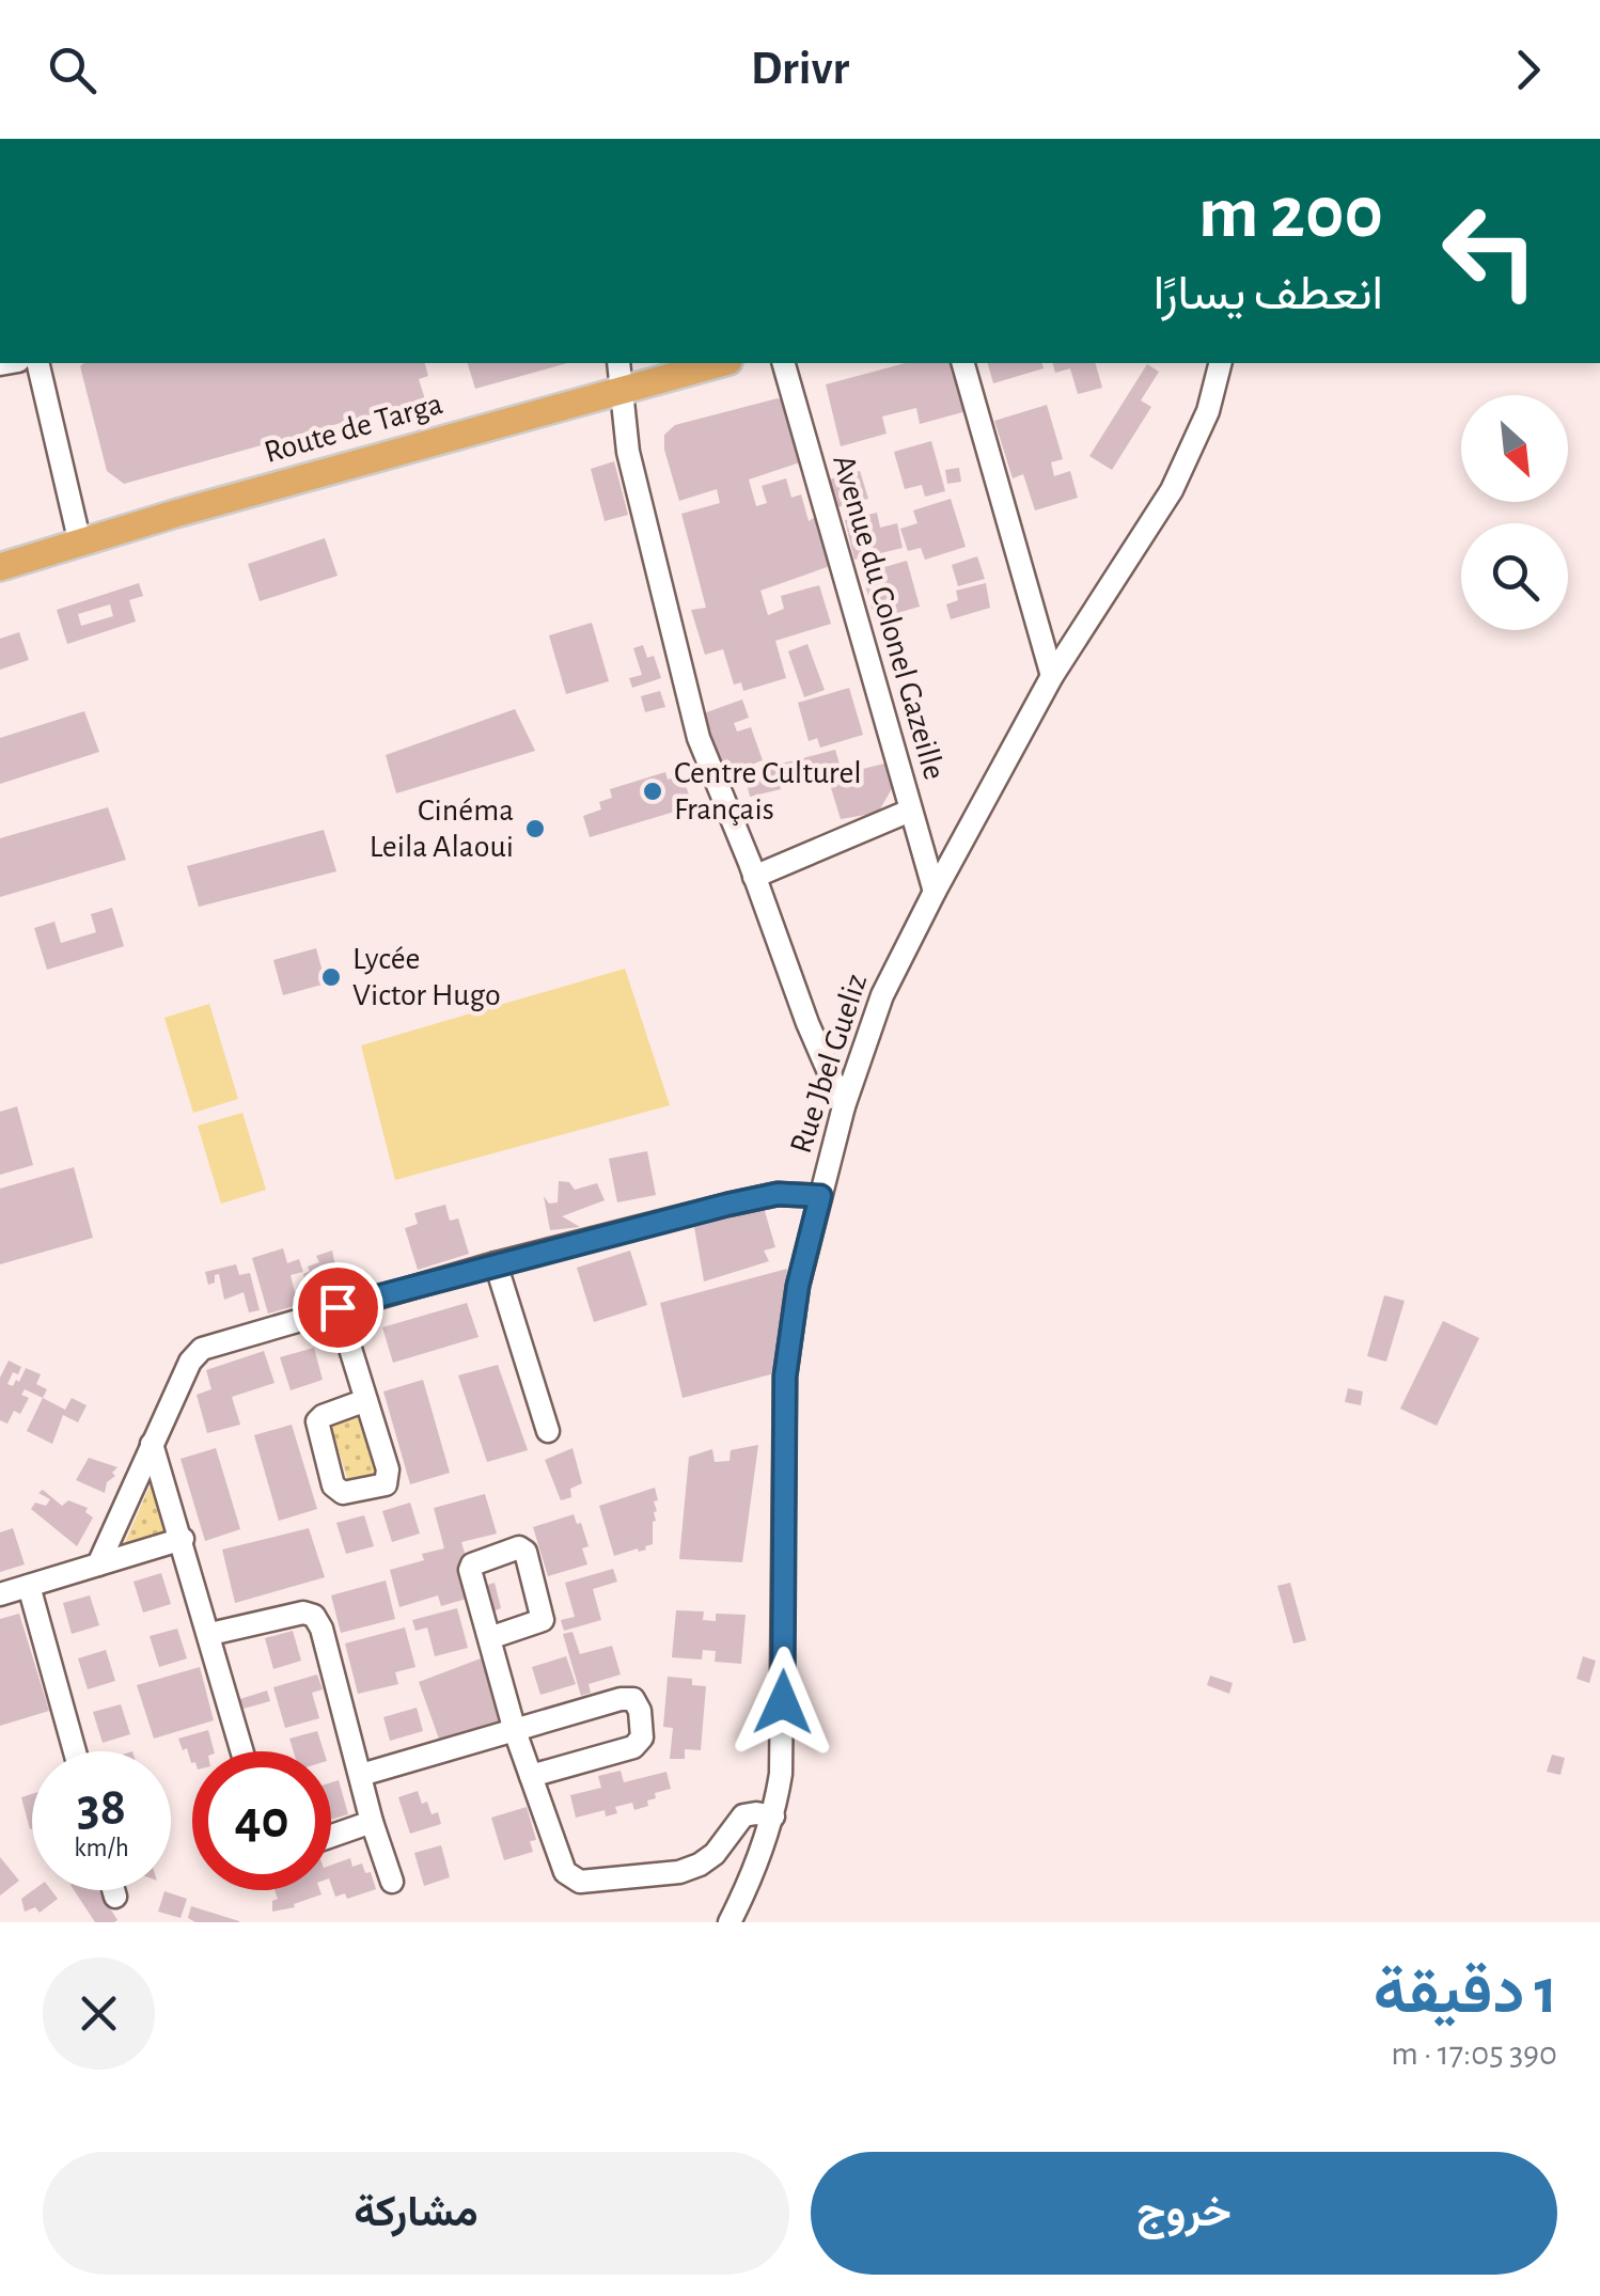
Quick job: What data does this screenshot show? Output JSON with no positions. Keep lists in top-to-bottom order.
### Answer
{
  "streets": {
    "main road": ["Route de Targa"],
    "street": ["Avenue du Colonel Gazeille", "Rue Jbel Gueliz"]
  },
  "crossings": [
    ["Avenue du Colonel Gazeille", "Rue Jbel Gueliz"]
  ],
  "places": ["Centre Culturel Français", "Cinéma Leila Alaoui", "Lycée Victor Hugo"],
  "north": "bottom right",
  "page": {
    "header": "Drivr",
    "turn": ["200 m", "انعطف يسارًا"],
    "speed": "38 km/h",
    "limit": "40",
    "heading": ["1 دقيقة", "390 m · 17:05"],
    "buttons": ["خروج", "مشاركة"]
  }
}
